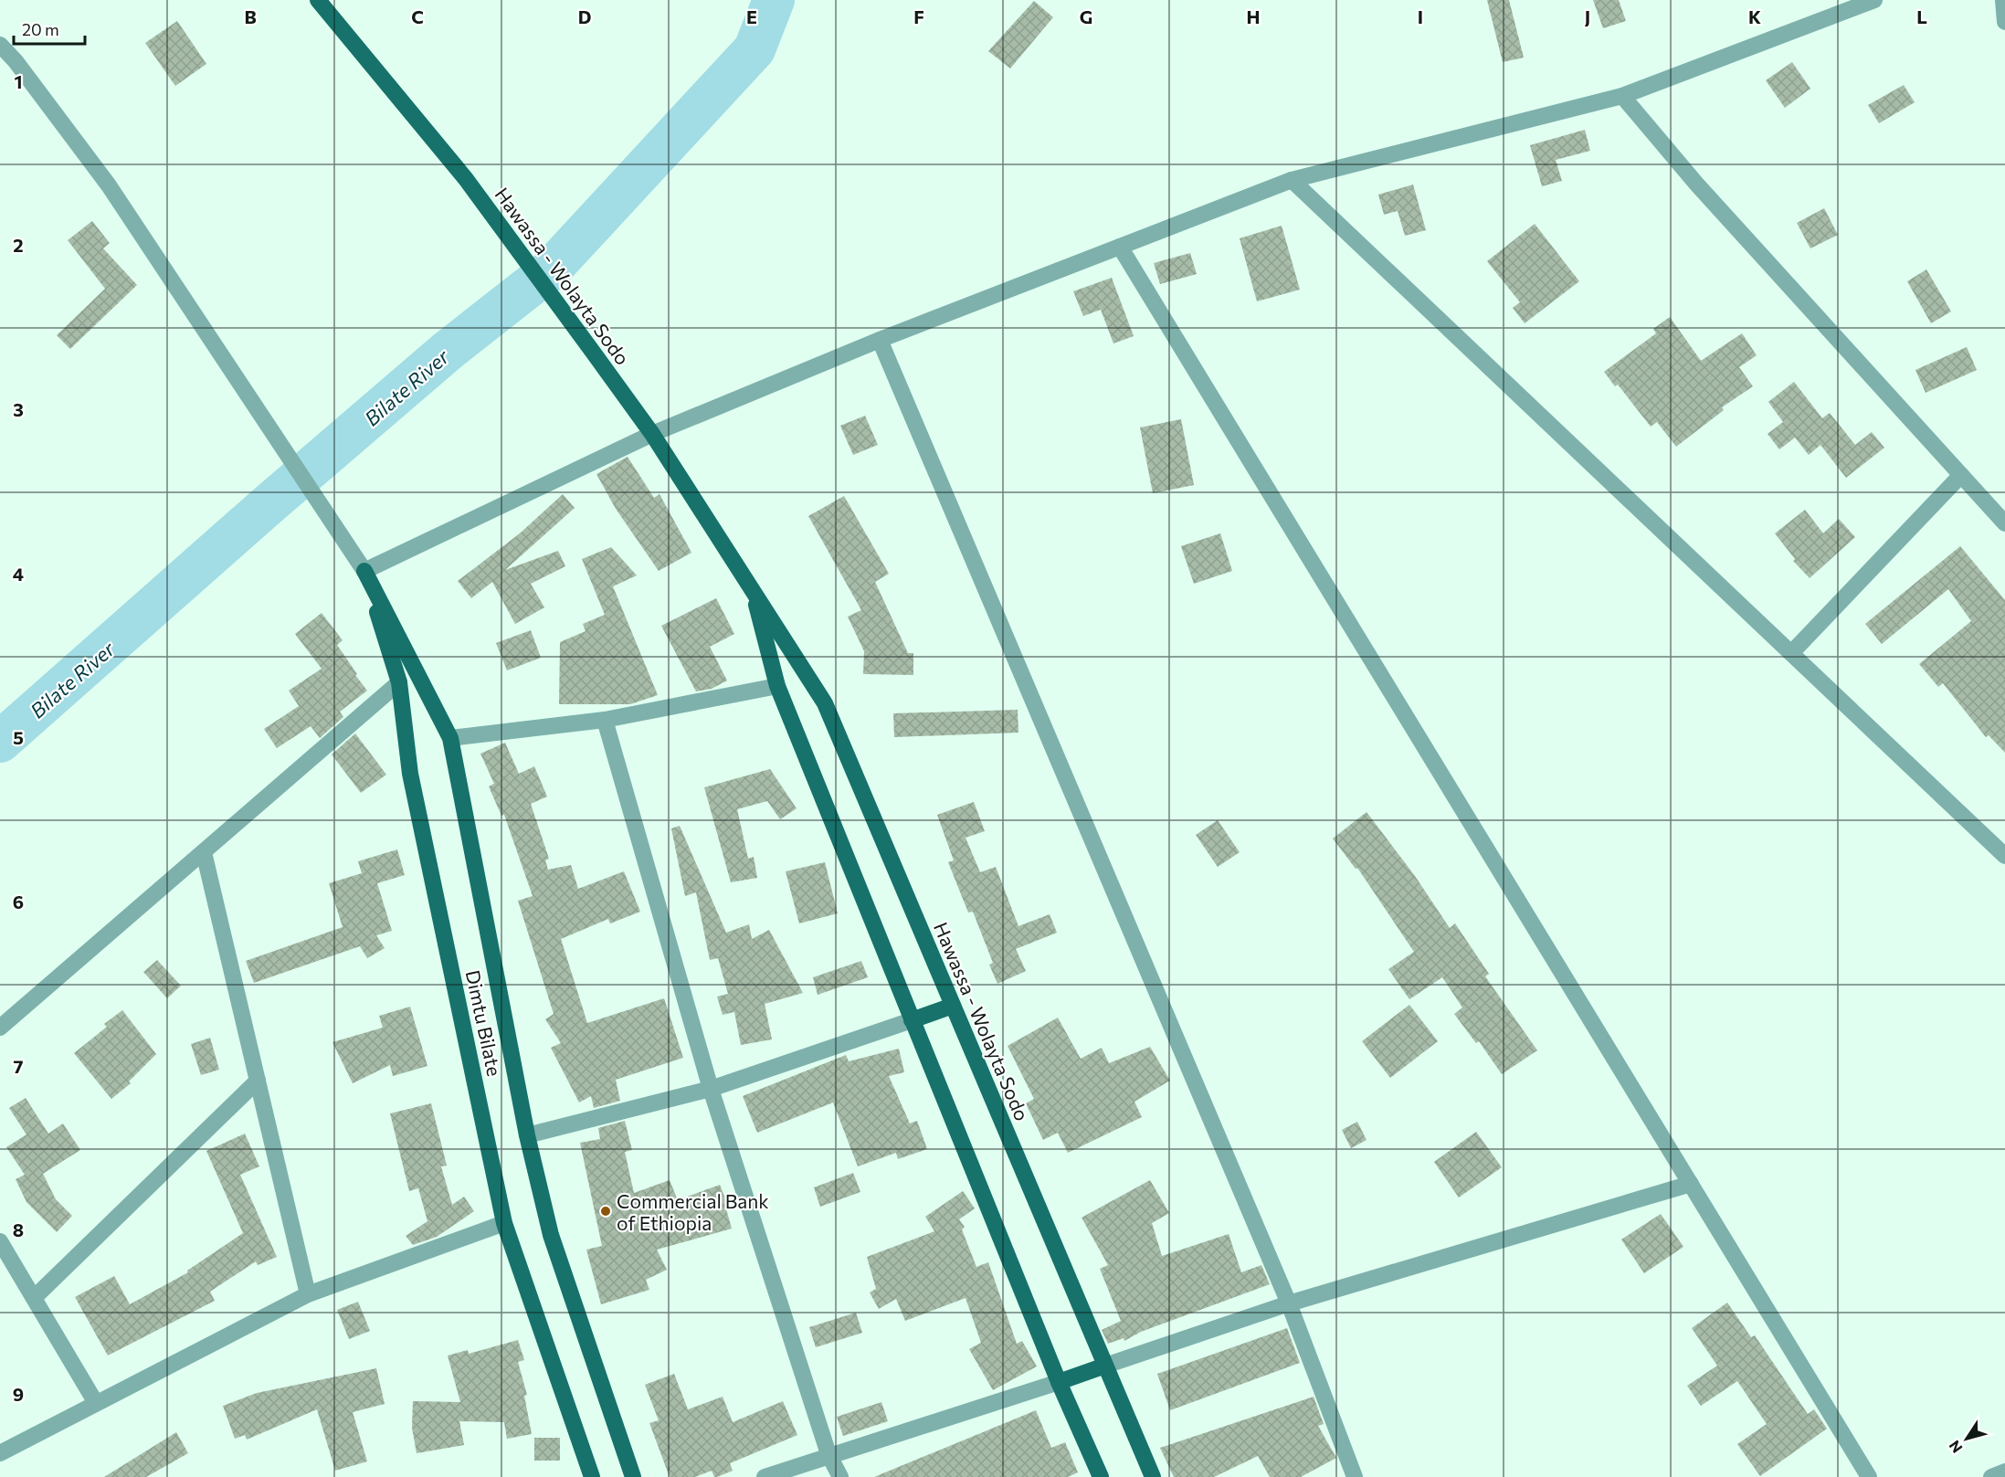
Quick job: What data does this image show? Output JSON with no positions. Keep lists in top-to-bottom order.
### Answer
{
  "streets": {
    "main road": ["Hawassa - Wolayta Sodo", "Dimtu Bilate"]
  },
  "water": ["Bilate River"],
  "places": ["Commercial Bank of Ethiopia"],
  "scale_bar": "20 m",
  "north": "bottom left",
  "grid": {
    "columns": [
      "B",
      "C",
      "D",
      "E",
      "F",
      "G",
      "H",
      "I",
      "J",
      "K",
      "L"
    ],
    "rows": [
      "1",
      "2",
      "3",
      "4",
      "5",
      "6",
      "7",
      "8",
      "9"
    ]
  }
}
